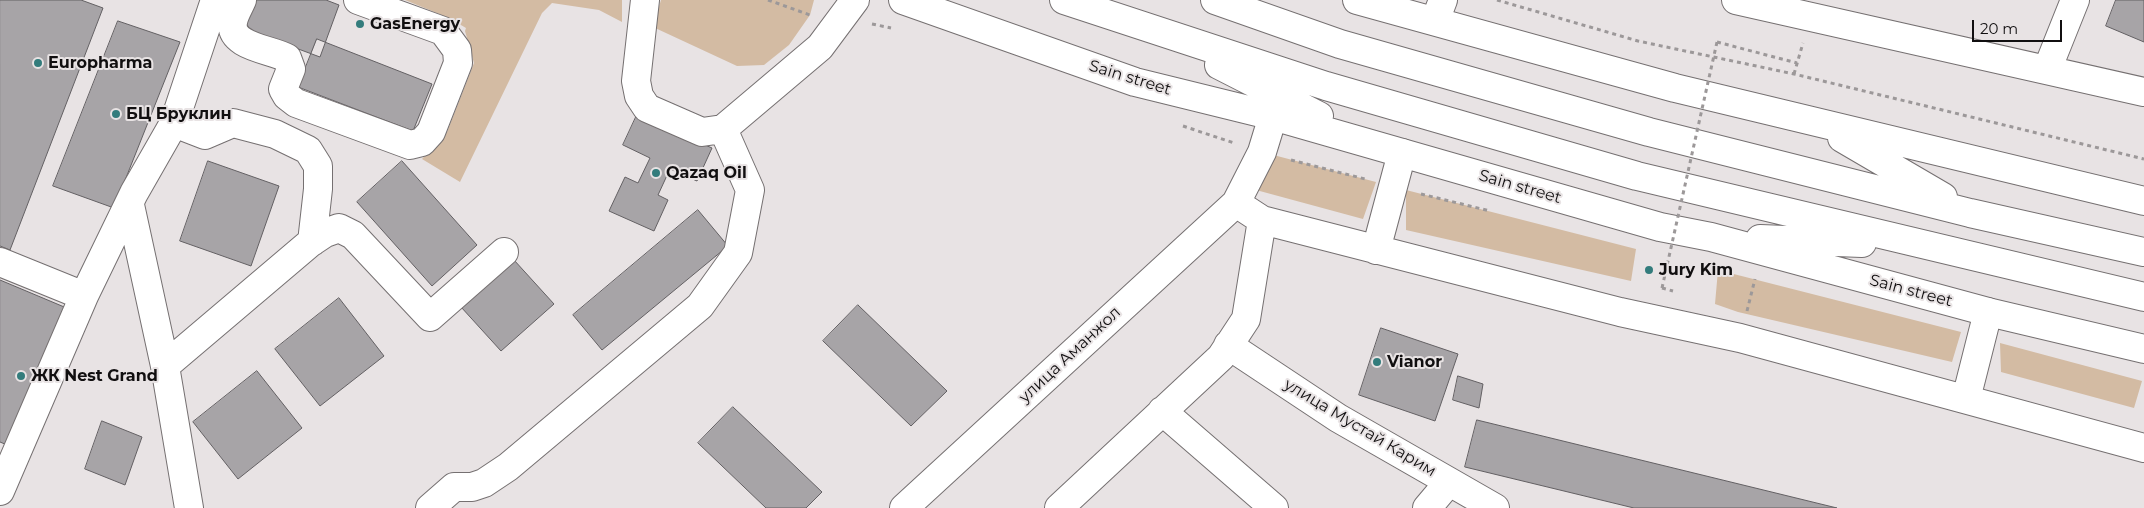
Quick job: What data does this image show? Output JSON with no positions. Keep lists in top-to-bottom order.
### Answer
{
  "streets": {
    "main road": ["Sain street", "улица Аманжол", "улица Мустай Карим"]
  },
  "places": [
    "GasEnergy",
    "Europharma",
    "БЦ Бруклин",
    "Qazaq Oil",
    "Jury Kim",
    "Vianor",
    "ЖК Nest Grand"
  ],
  "scale_bar": "20 m"
}
